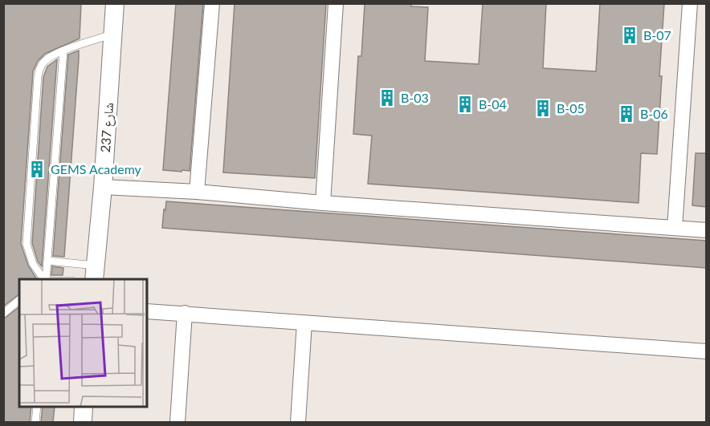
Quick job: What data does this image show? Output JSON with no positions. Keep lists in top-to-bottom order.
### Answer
{
  "streets": {
    "street": ["شارع 237"]
  },
  "places": {
    "building": [
      "B-07",
      "B-03",
      "B-04",
      "B-05",
      "B-06",
      "GEMS Academy"
    ]
  }
}
